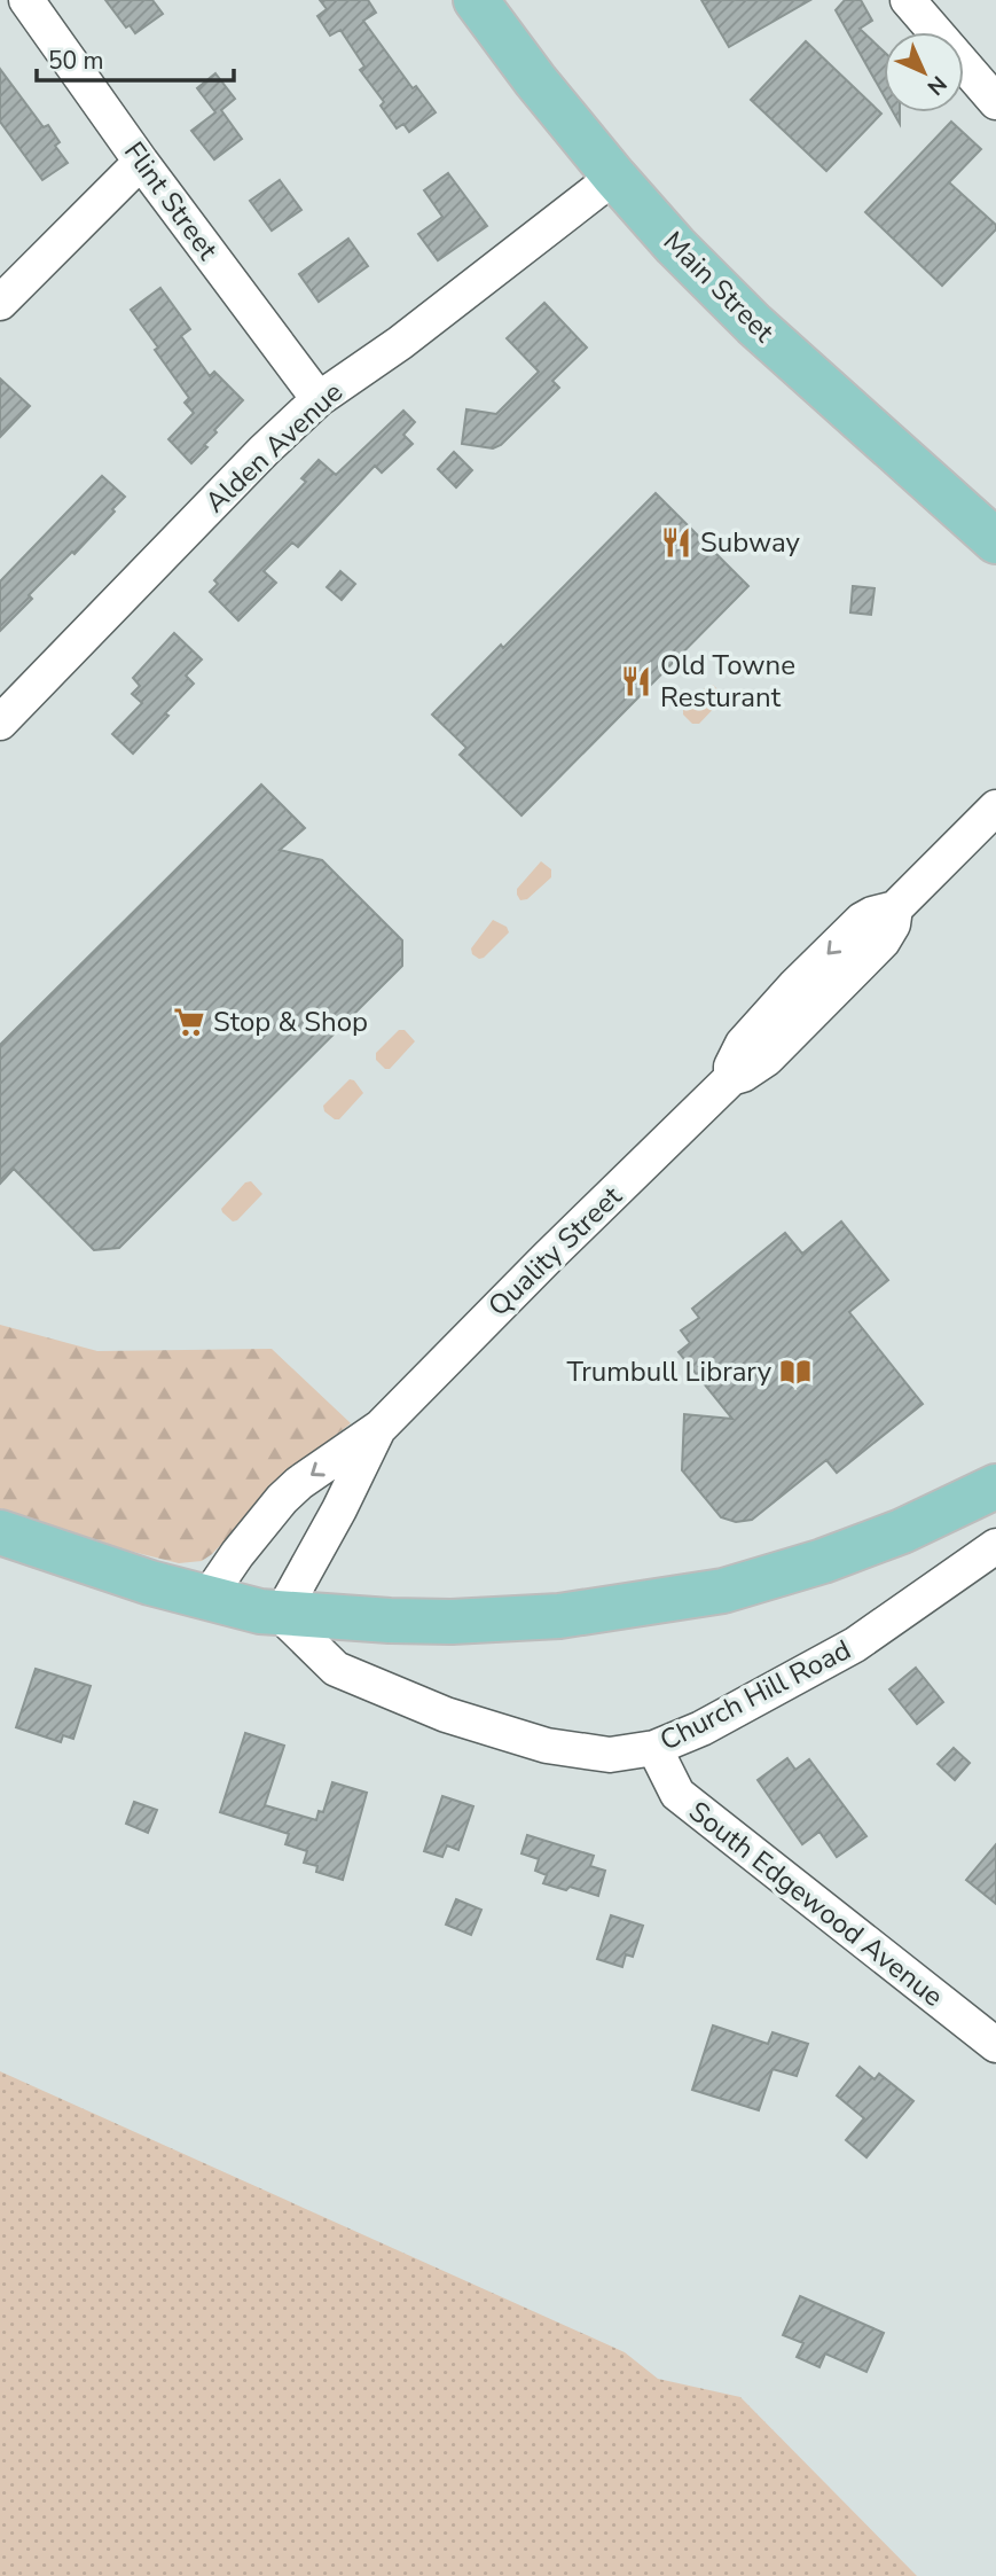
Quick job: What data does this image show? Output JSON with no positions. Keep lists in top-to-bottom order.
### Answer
{
  "streets": {
    "main road": ["Main Street"],
    "street": [
      "Flint Street",
      "Alden Avenue",
      "Quality Street",
      "Church Hill Road",
      "South Edgewood Avenue"
    ]
  },
  "crossings": [
    ["Flint Street", "Alden Avenue"],
    ["Main Street", "Alden Avenue"],
    ["Quality Street", "Church Hill Road"],
    ["Church Hill Road", "South Edgewood Avenue"]
  ],
  "places": {
    "restaurant": ["Subway", "Old Towne Resturant"],
    "supermarket": ["Stop & Shop"],
    "library": ["Trumbull Library"]
  },
  "scale_bar": "50 m",
  "north": "bottom right"
}
